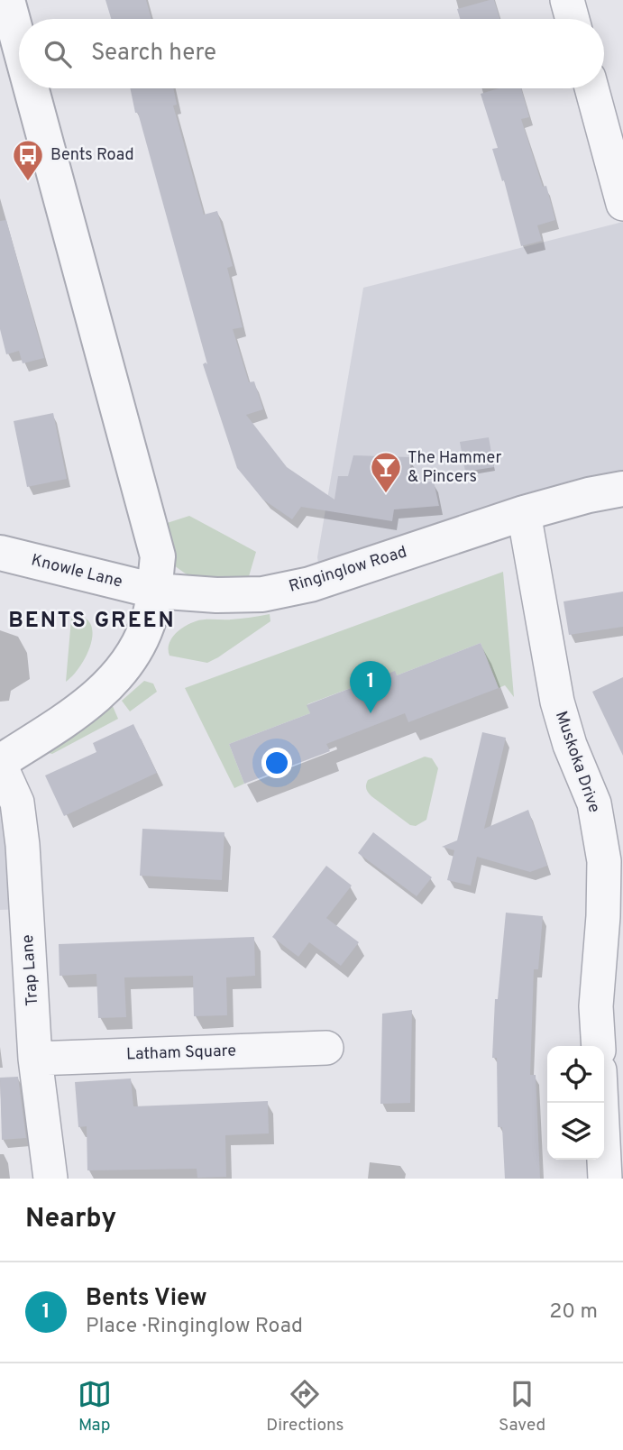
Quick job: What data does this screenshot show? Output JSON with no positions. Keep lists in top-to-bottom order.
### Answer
{
  "streets": {
    "street": [
      "Ringinglow Road",
      "Knowle Lane",
      "Muskoka Drive",
      "Trap Lane",
      "Latham Square"
    ]
  },
  "crossings": [
    ["Ringinglow Road", "Knowle Lane"],
    ["Ringinglow Road", "Muskoka Drive"],
    ["Trap Lane", "Latham Square"]
  ],
  "districts": ["BENTS GREEN"],
  "places": {
    "bus stop": ["Bents Road"],
    "bar": ["The Hammer & Pincers"]
  },
  "page": {
    "search": "Search here",
    "pins": "1",
    "heading": "Nearby",
    "list": [
      {
        "mark": "1",
        "name": "Bents View",
        "note": "Place · Ringinglow Road",
        "value": "20 m"
      }
    ],
    "nav": ["Map", "Directions", "Saved"]
  }
}
